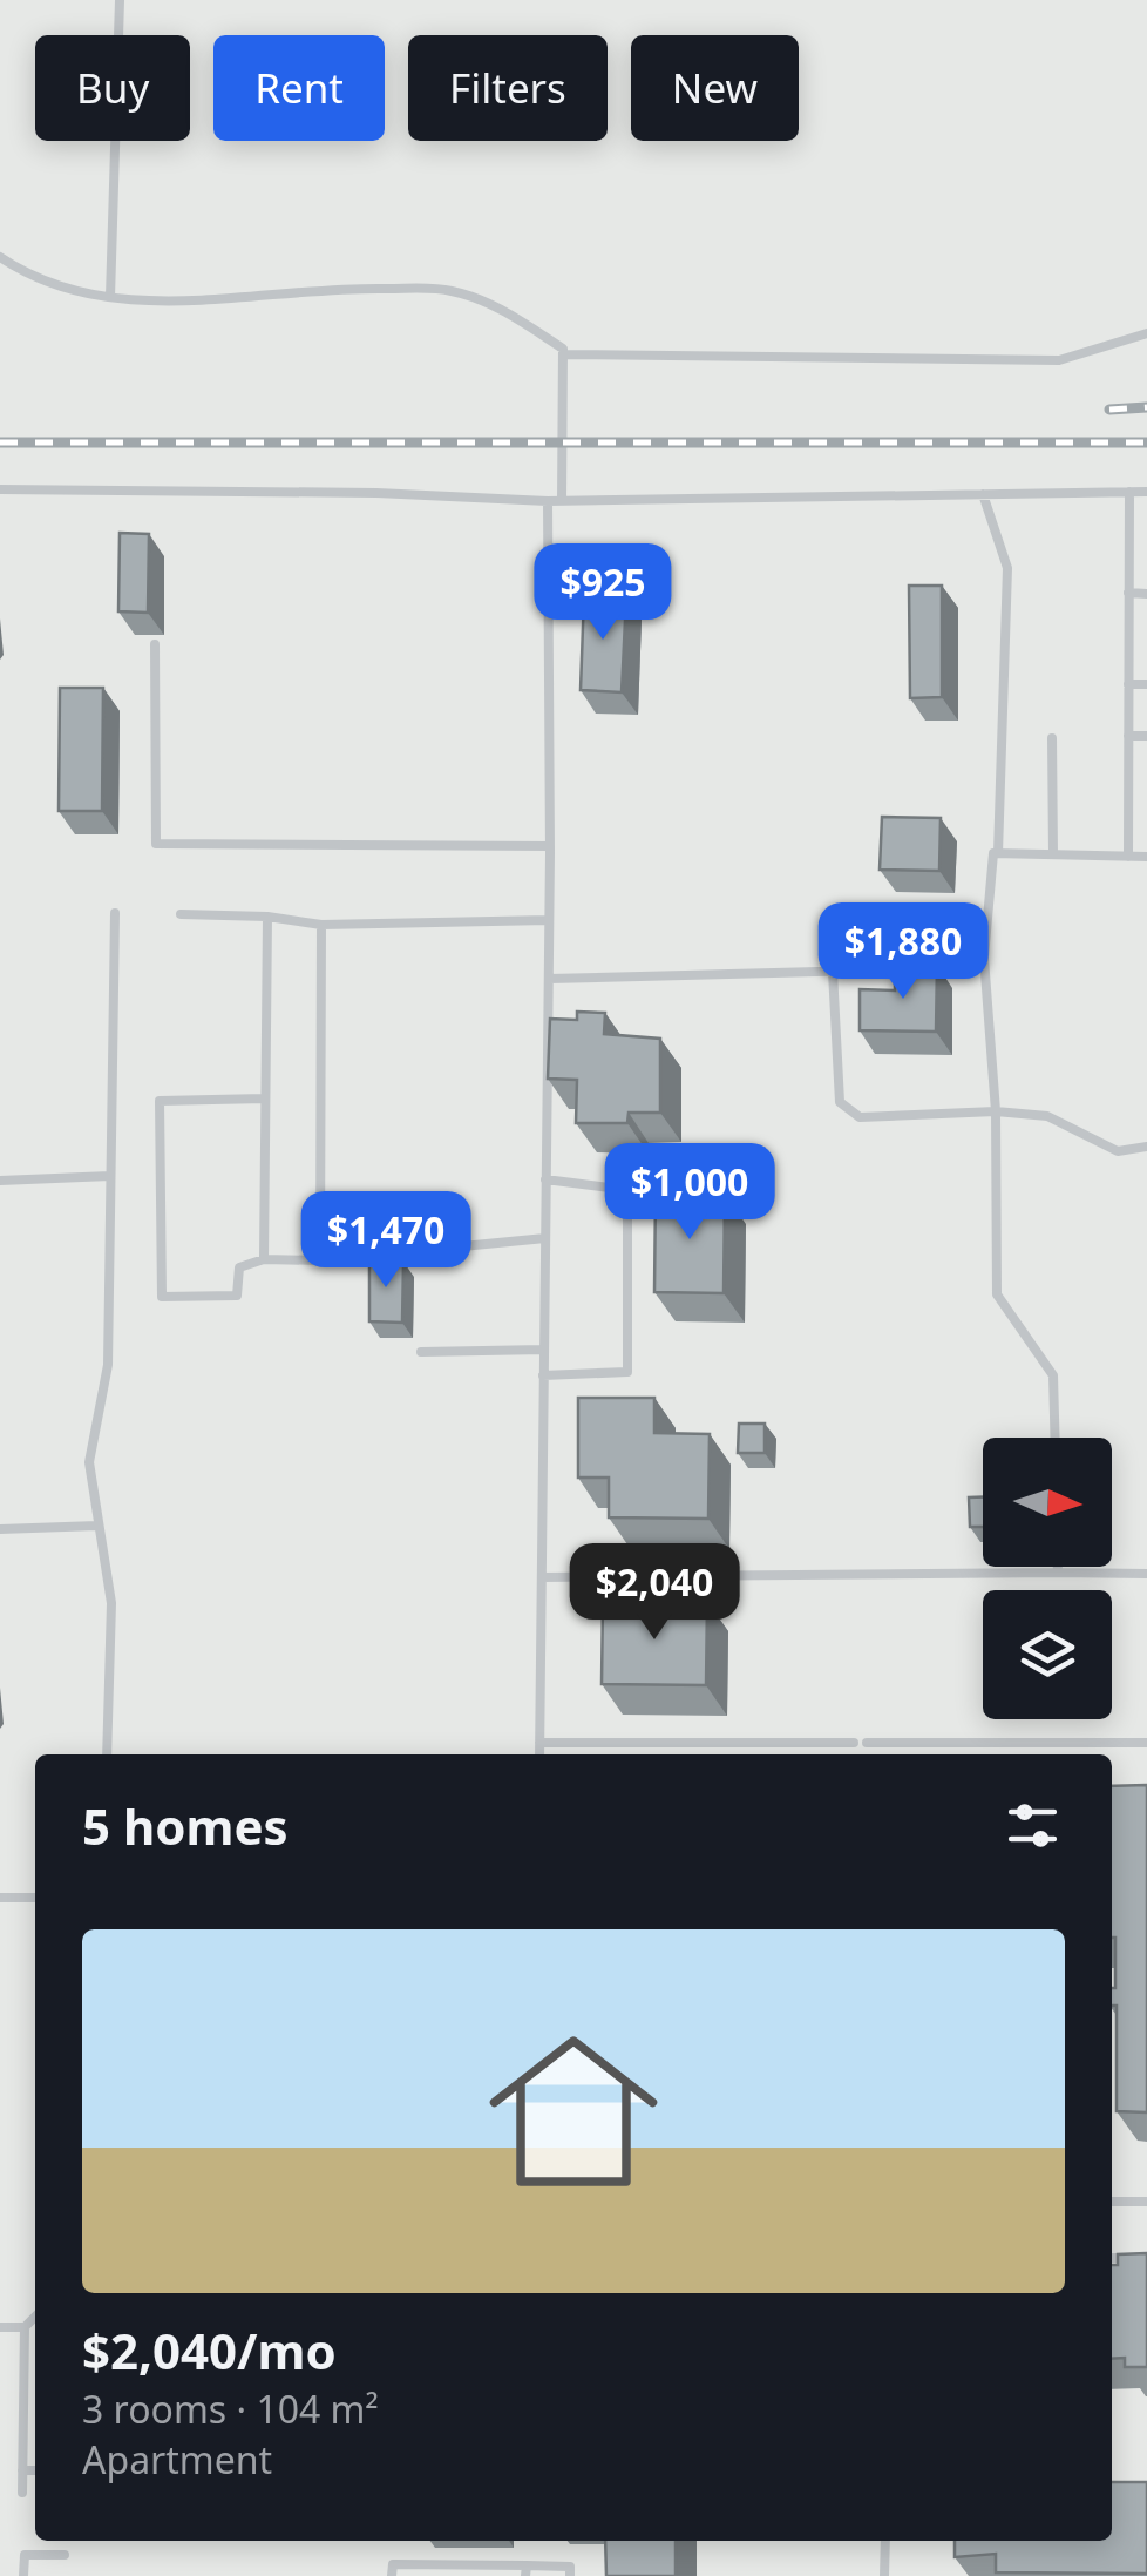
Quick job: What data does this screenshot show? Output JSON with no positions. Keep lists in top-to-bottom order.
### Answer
{
  "north": "right",
  "page": {
    "chip": [
      "Buy",
      "Rent",
      "Filters",
      "New"
    ],
    "price": [
      "$925",
      "$1,880",
      "$1,000",
      "$1,470",
      "$2,040"
    ],
    "heading": "5 homes",
    "list": [
      {
        "name": "$2,040/mo",
        "note": "3 rooms · 104 m² · Apartment"
      }
    ]
  }
}
